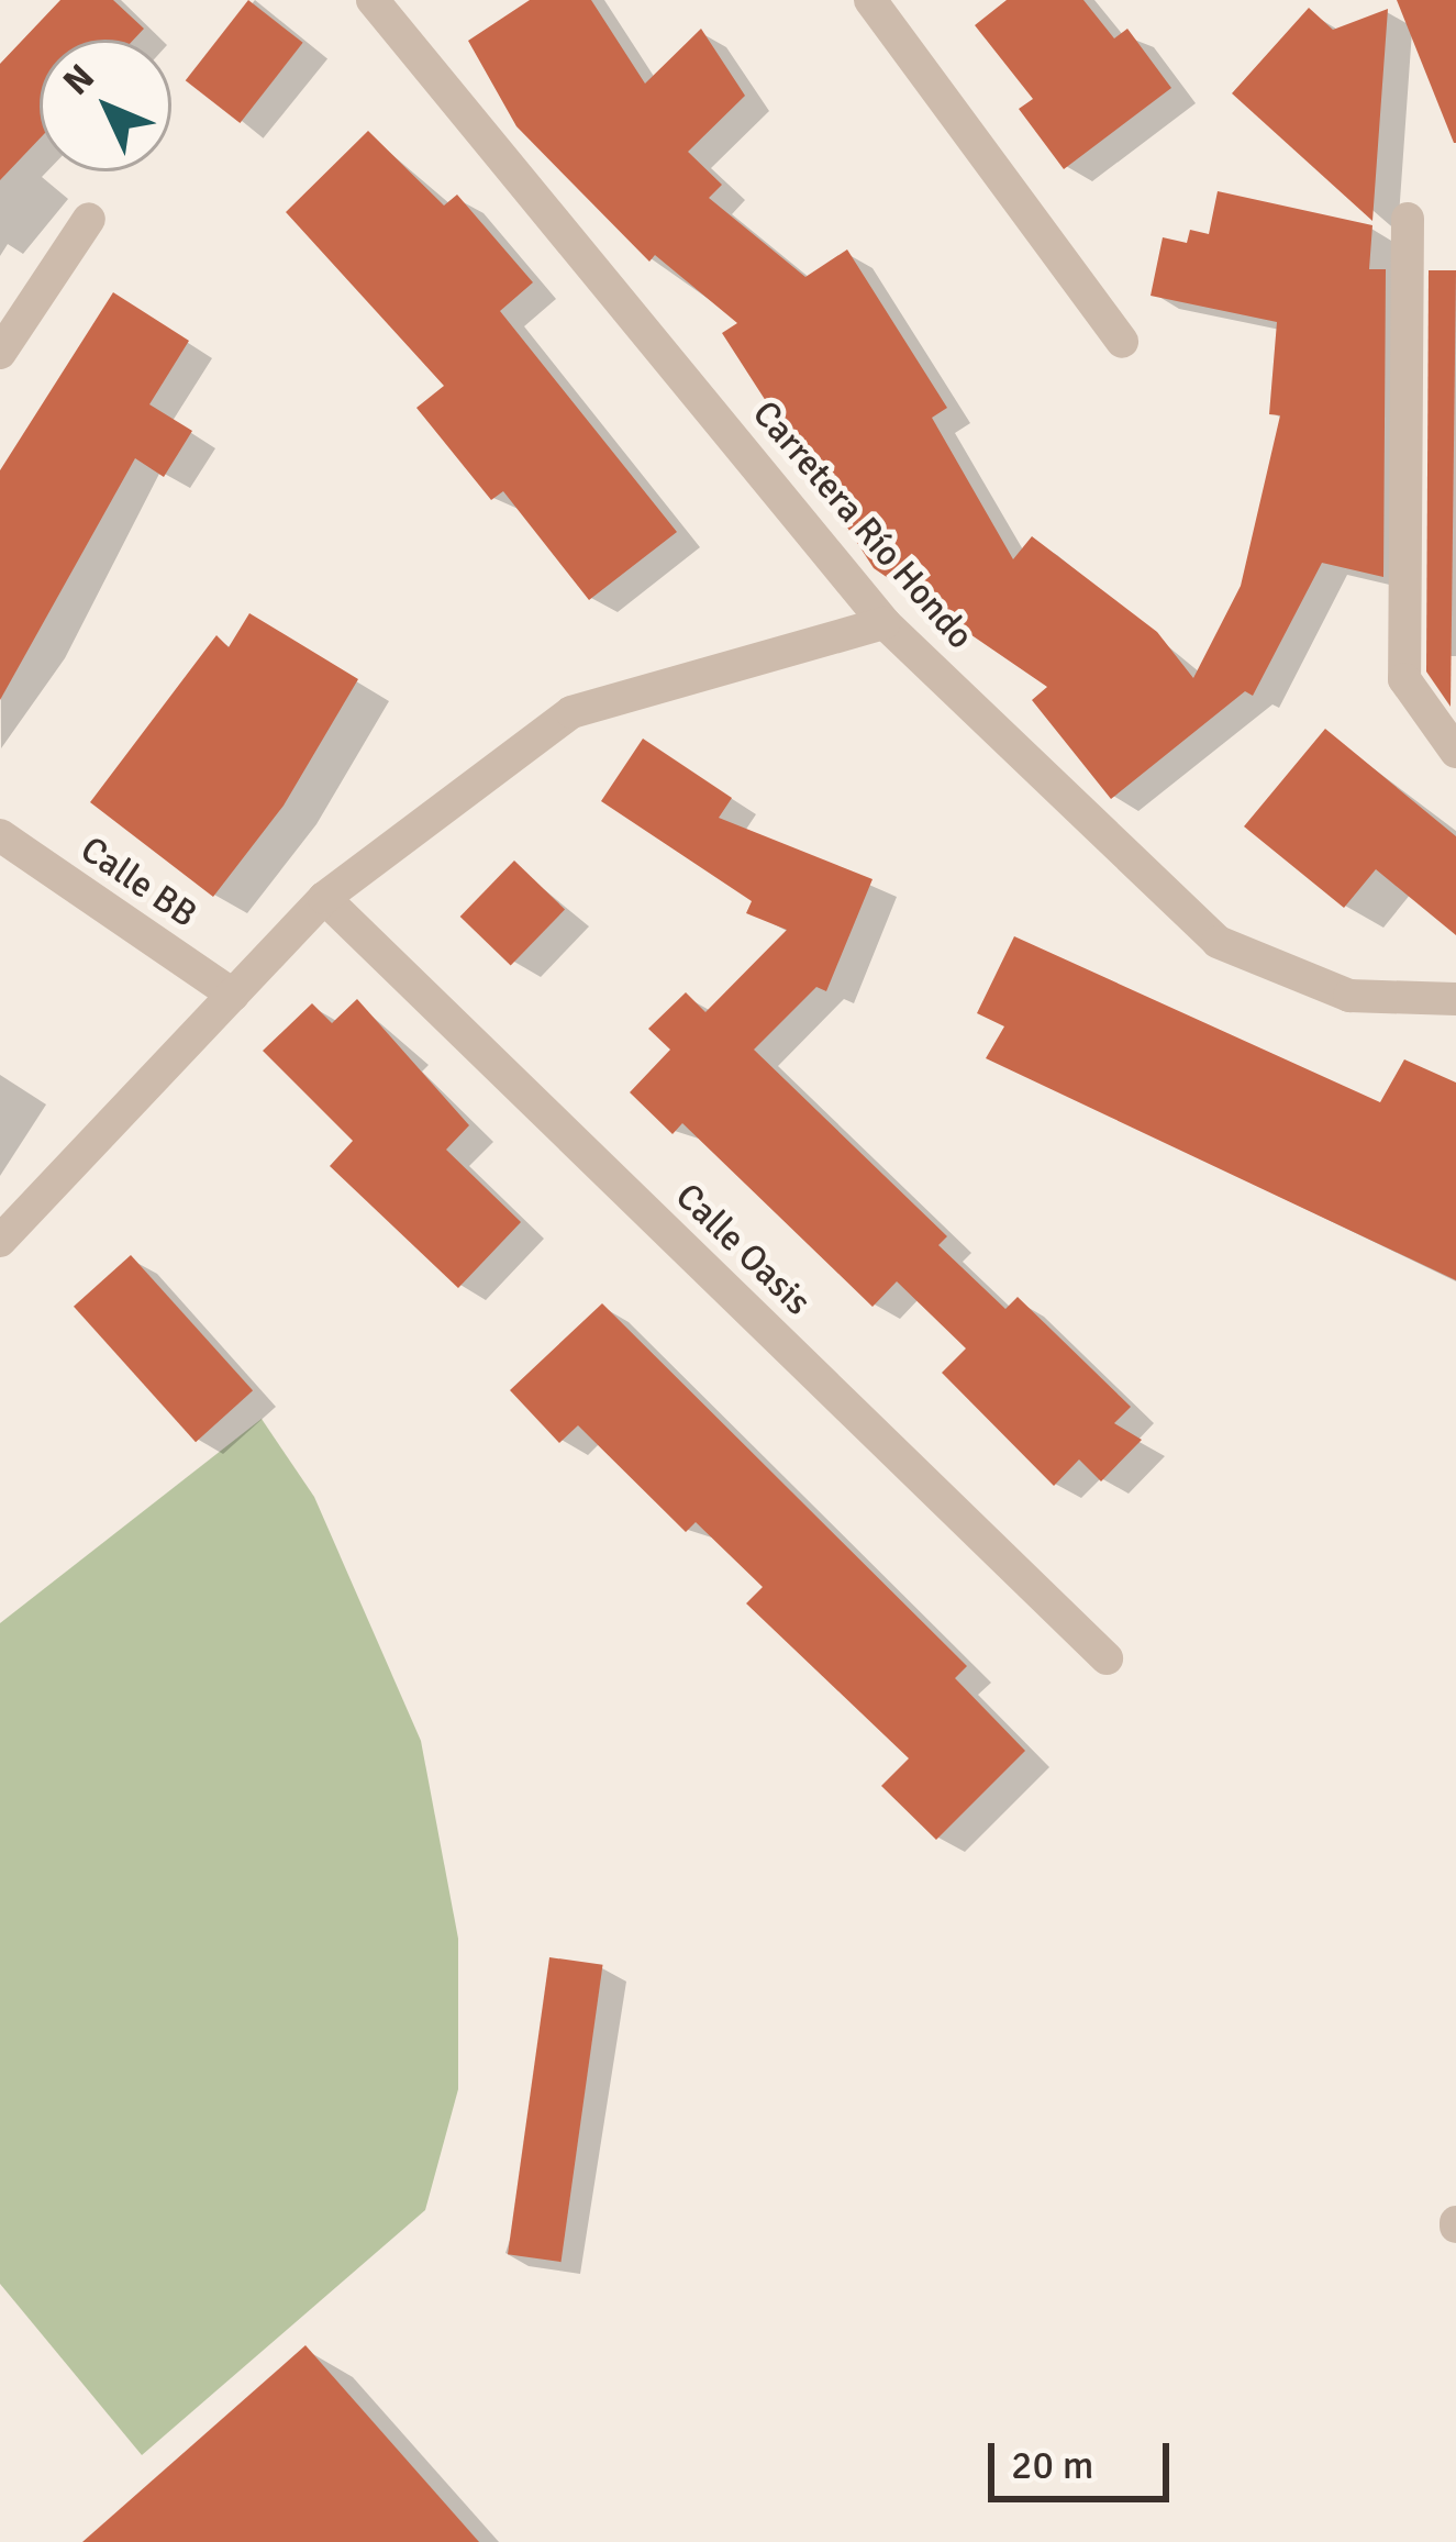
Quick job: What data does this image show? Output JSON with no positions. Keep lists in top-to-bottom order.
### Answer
{
  "streets": {
    "street": ["Carretera Río Hondo", "Calle BB", "Calle Oasis"]
  },
  "scale_bar": "20 m",
  "north": "top left"
}
